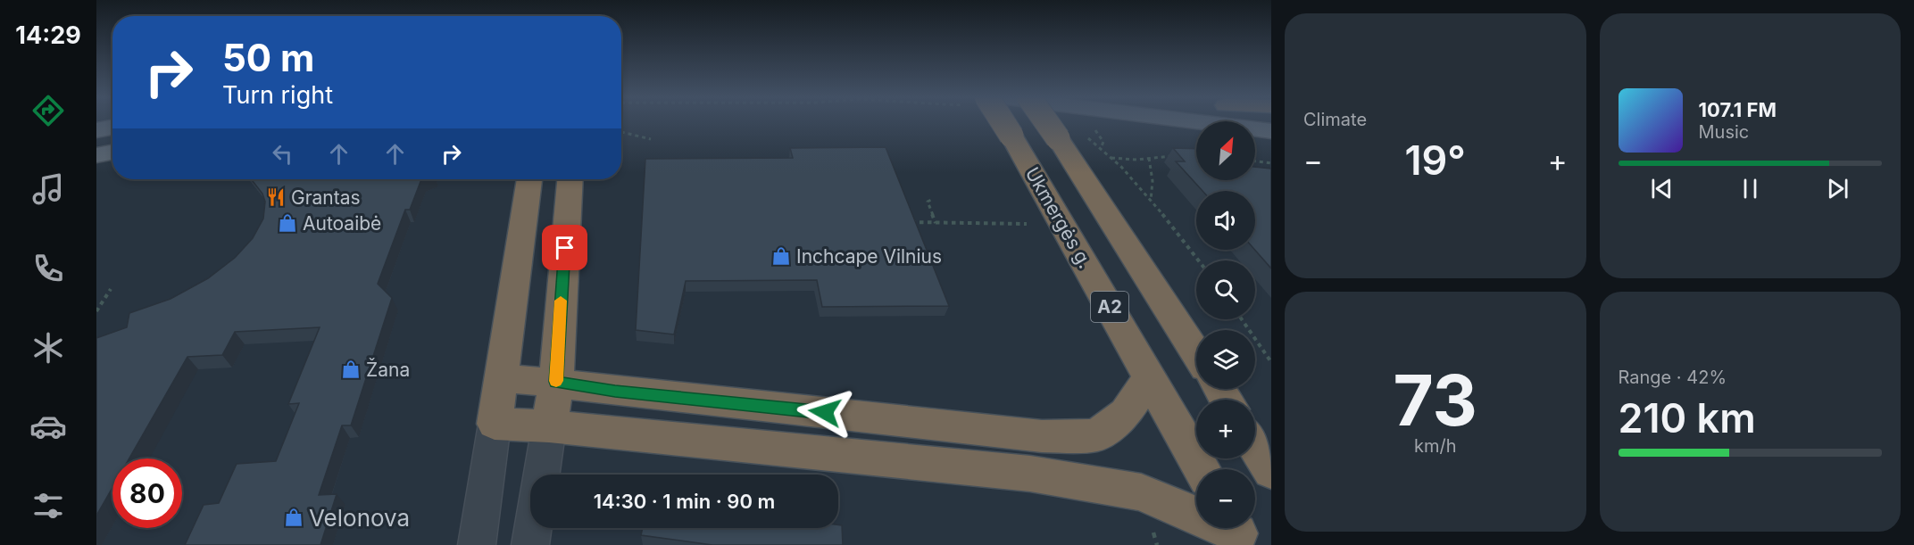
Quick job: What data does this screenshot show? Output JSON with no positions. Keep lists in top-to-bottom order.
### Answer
{
  "streets": {
    "highway": ["Ukmergės g.", "A2"]
  },
  "places": {
    "restaurant": ["Grantas"],
    "shop": [
      "Autoaibė",
      "Inchcape Vilnius",
      "Žana",
      "Velonova"
    ]
  },
  "north": "top right",
  "page": {
    "tabs": "14:29",
    "tile": [
      "Climate",
      ["73", "km/h"],
      ["Range · 42%", "210 km"]
    ],
    "turn": ["50 m", "Turn right"],
    "song": ["107.1 FM", "Music"],
    "map_buttons": ["+", "−"],
    "heat": ["−", "19°", "+"],
    "limit": "80",
    "trip": "14:30 · 1 min · 90 m"
  }
}
